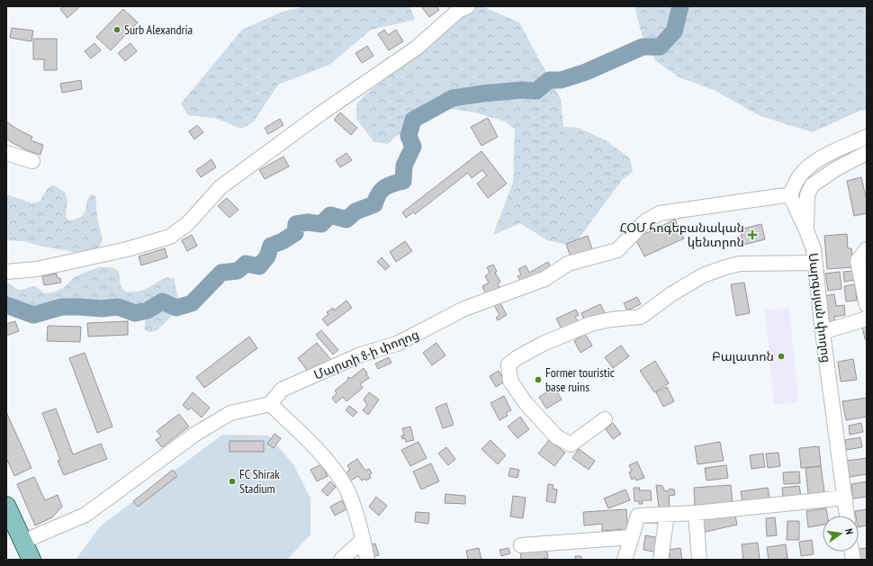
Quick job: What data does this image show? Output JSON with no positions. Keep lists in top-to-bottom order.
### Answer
{
  "streets": {
    "street": ["Սարգսյան փողոց", "Մարտի 8-ի փողոց"]
  },
  "crossings": [
    ["Սարգսյան փողոց", "Մարտի 8-ի փողոց"]
  ],
  "places": {
    "other": [
      "Surb Alexandria",
      "Բալատոն",
      "Former touristic base ruins",
      "FC Shirak Stadium"
    ],
    "health": ["ՀՕՄ հոգեբանական կենտրոն"]
  },
  "north": "right"
}
